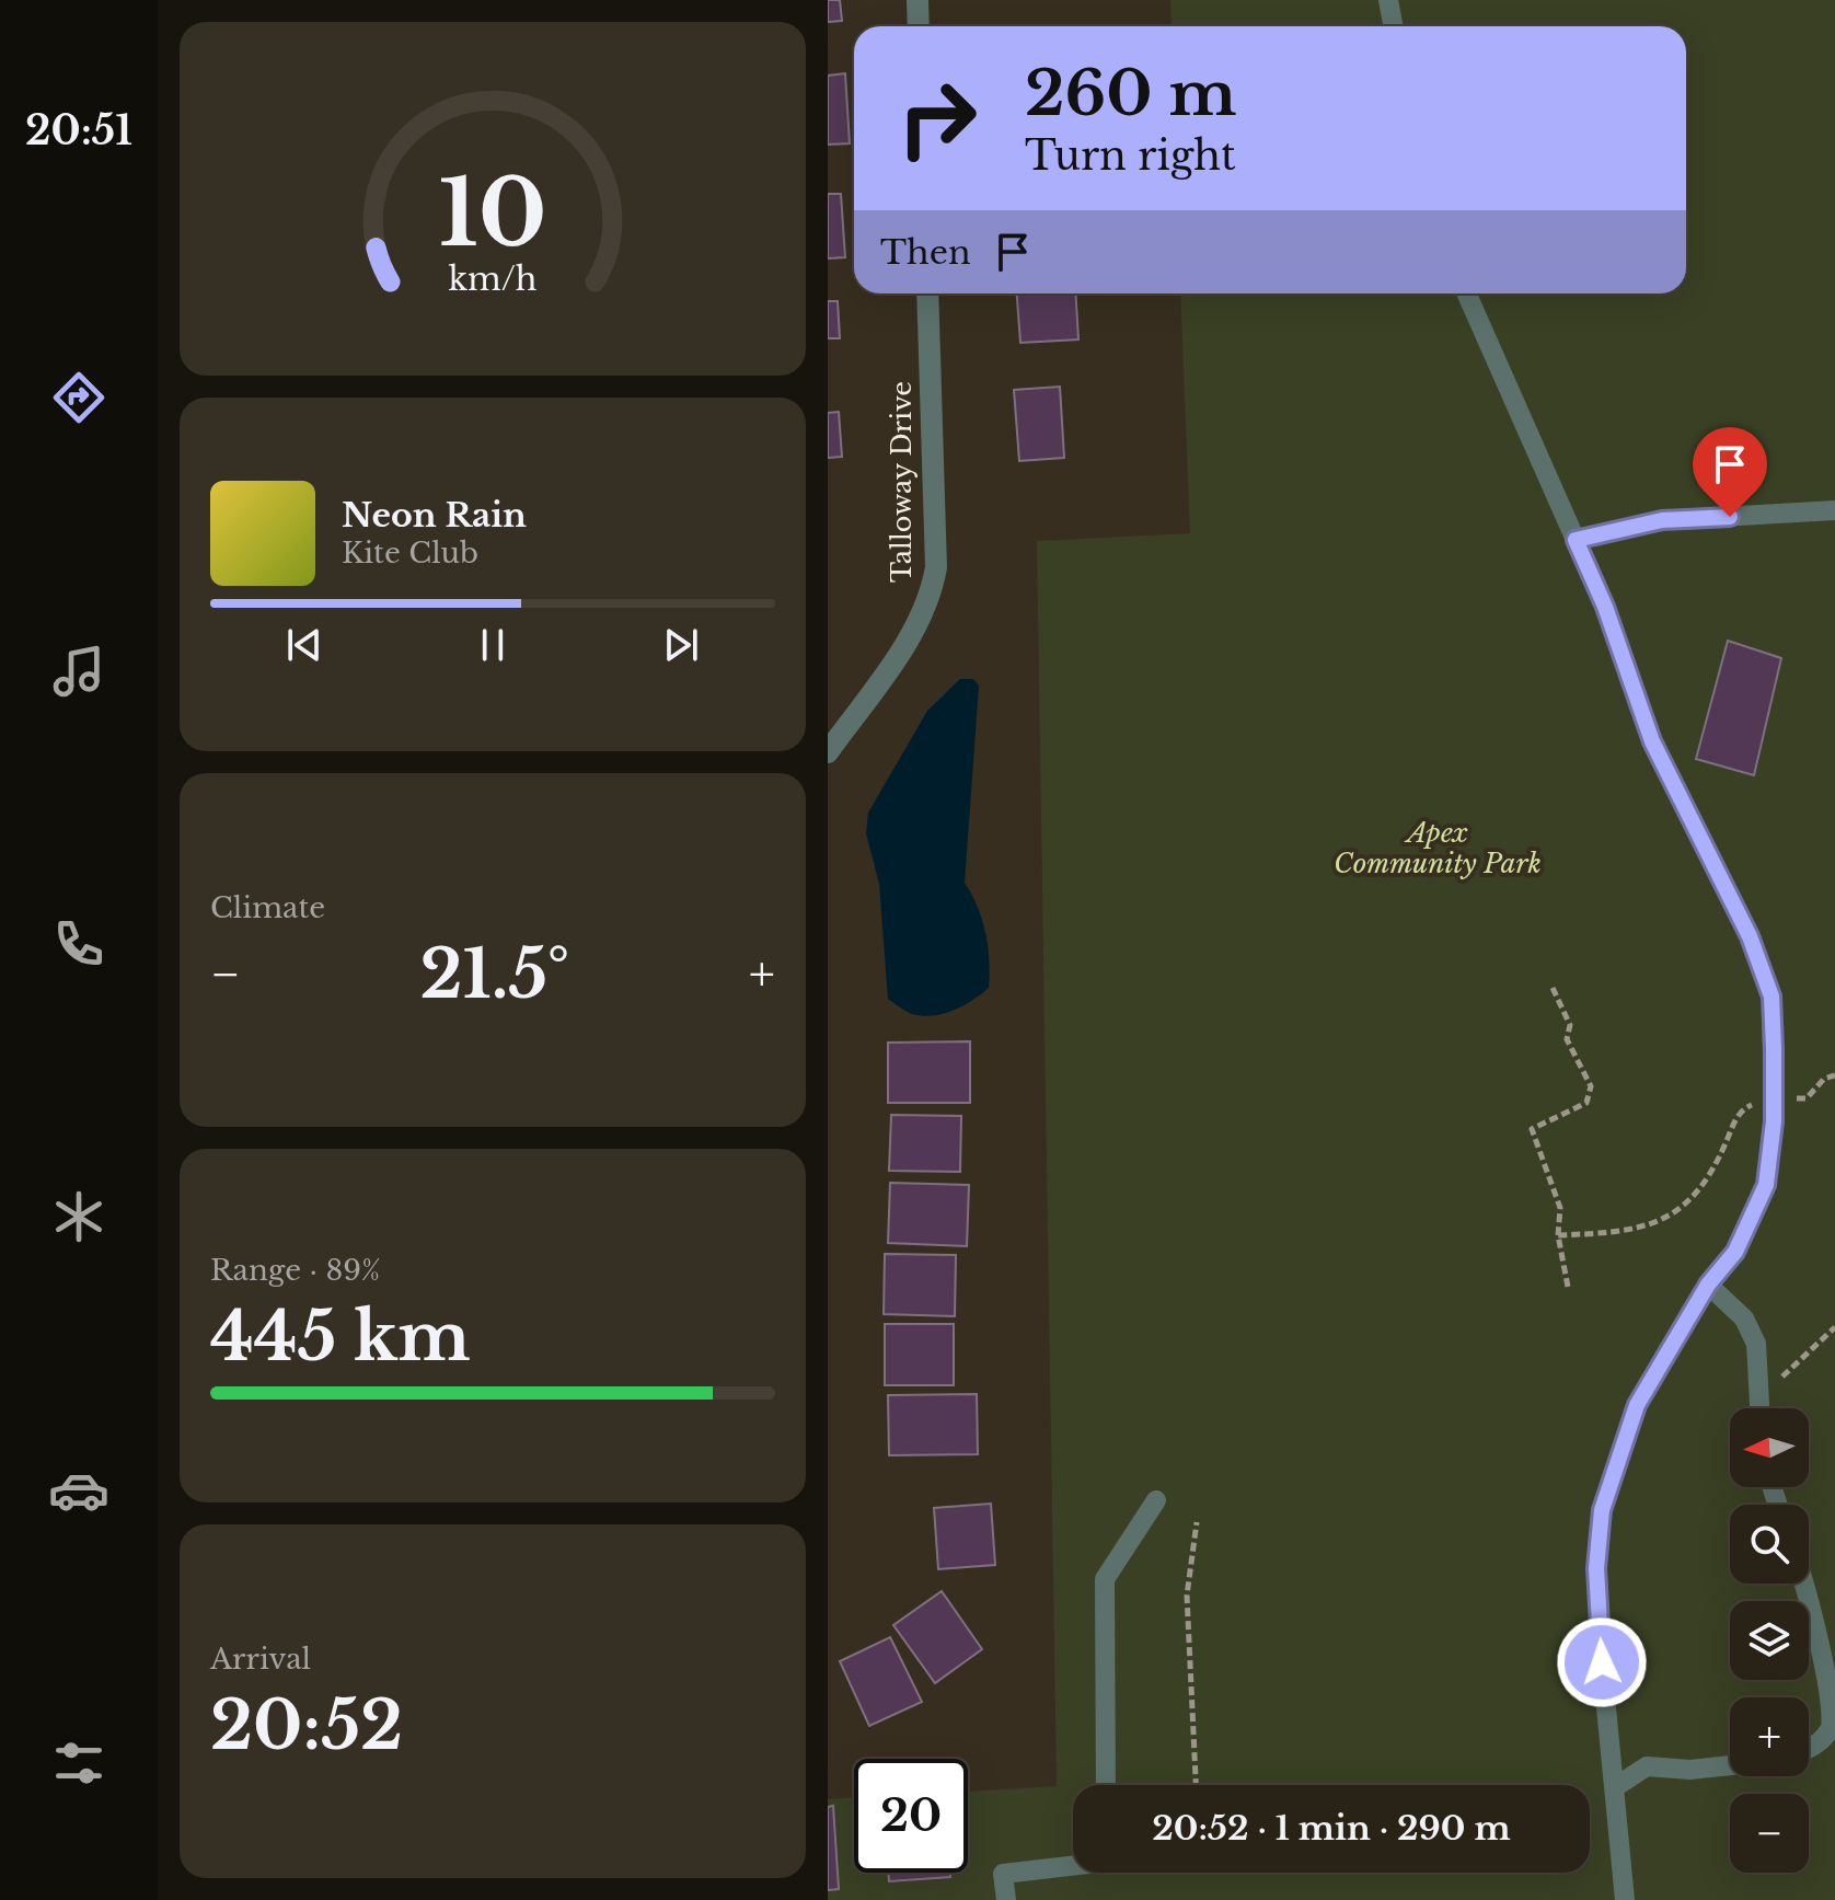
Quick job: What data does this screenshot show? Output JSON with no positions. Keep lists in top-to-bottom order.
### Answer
{
  "streets": {
    "street": ["Talloway Drive"]
  },
  "parks": ["Apex Community Park"],
  "north": "left",
  "page": {
    "tabs": "20:51",
    "turn": ["260 m", "Turn right"],
    "then": "Then",
    "song": ["Neon Rain", "Kite Club"],
    "tile": [
      "Climate",
      ["Range · 89%", "445 km"],
      ["Arrival", "20:52"]
    ],
    "heat": ["−", "21.5°", "+"],
    "map_buttons": ["+", "−"],
    "limit": "20",
    "trip": "20:52 · 1 min · 290 m",
    "gauge": ["10", "km/h"]
  }
}
